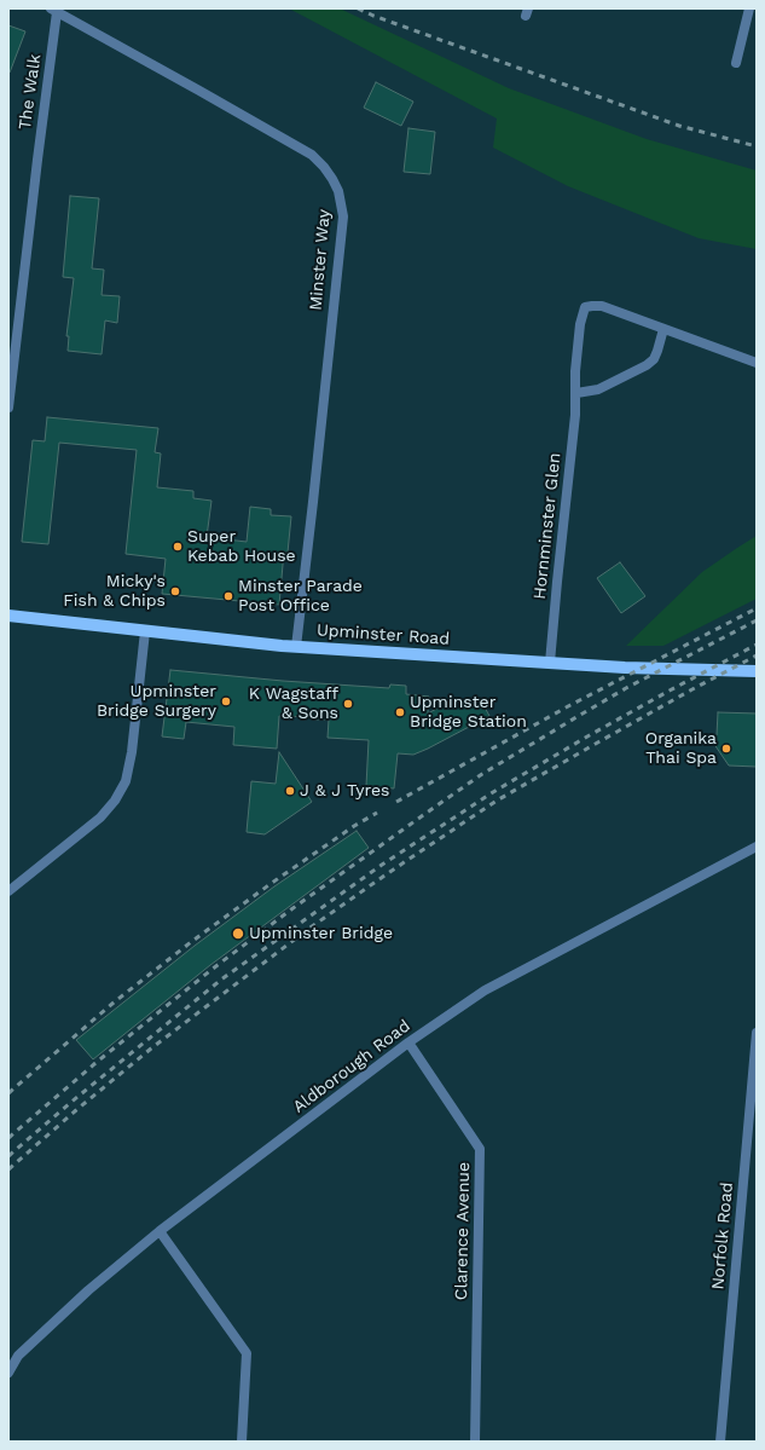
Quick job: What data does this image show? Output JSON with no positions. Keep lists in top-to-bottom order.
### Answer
{
  "streets": {
    "main road": ["Upminster Road"],
    "street": [
      "The Walk",
      "Minster Way",
      "Hornminster Glen",
      "Aldborough Road",
      "Clarence Avenue",
      "Norfolk Road"
    ]
  },
  "crossings": [
    ["The Walk", "Minster Way"],
    ["Minster Way", "Upminster Road"],
    ["Hornminster Glen", "Upminster Road"],
    ["Aldborough Road", "Clarence Avenue"]
  ],
  "places": [
    "Super Kebab House",
    "Micky's Fish & Chips",
    "Minster Parade Post Office",
    "Upminster Bridge Surgery",
    "K Wagstaff & Sons",
    "Upminster Bridge Station",
    "Organika Thai Spa",
    "J & J Tyres",
    "Upminster Bridge"
  ]
}
